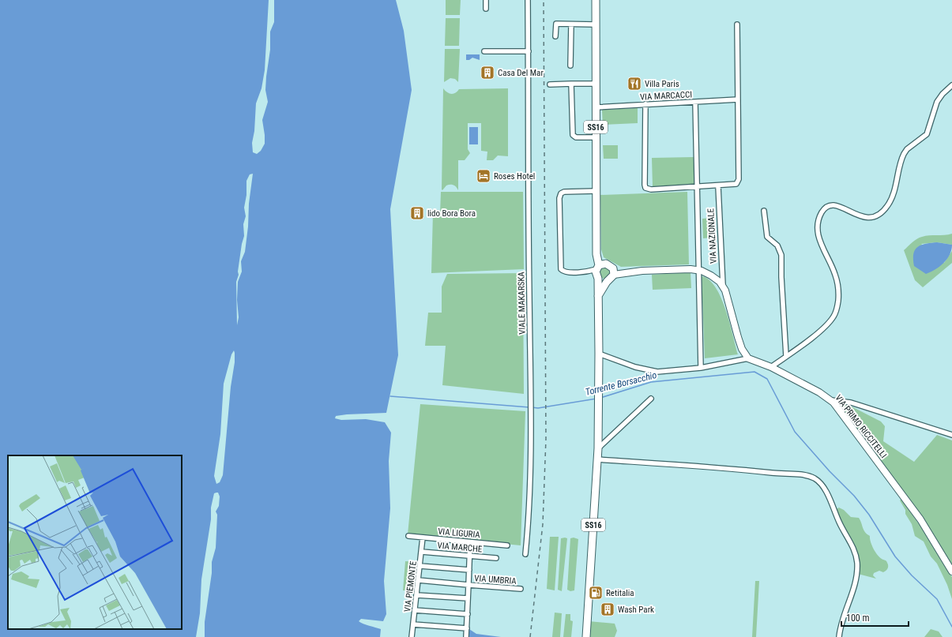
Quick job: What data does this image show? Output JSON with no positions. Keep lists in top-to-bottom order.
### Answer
{
  "streets": {
    "main road": ["SS16"],
    "street": [
      "VIA MARCACCI",
      "VIA NAZIONALE",
      "VIALE MAKARSKA",
      "VIA PRIMO RICCITELLI",
      "VIA LIGURIA",
      "VIA MARCHE",
      "VIA UMBRIA",
      "VIA PIEMONTE"
    ]
  },
  "crossings": [
    ["VIA MARCACCI", "SS16"],
    ["VIA MARCACCI", "VIA NAZIONALE"],
    ["VIA NAZIONALE", "VIA PRIMO RICCITELLI"],
    ["VIA LIGURIA", "VIA PIEMONTE"],
    ["VIA MARCHE", "VIA PIEMONTE"],
    ["VIA UMBRIA", "VIA PIEMONTE"]
  ],
  "water": ["Torrente Borsacchio"],
  "places": {
    "building": ["Casa Del Mar", "lido Bora Bora", "Wash Park"],
    "restaurant": ["Villa Paris"],
    "hotel": ["Roses Hotel"],
    "fuel station": ["Retitalia"]
  },
  "scale_bar": "100 m"
}
